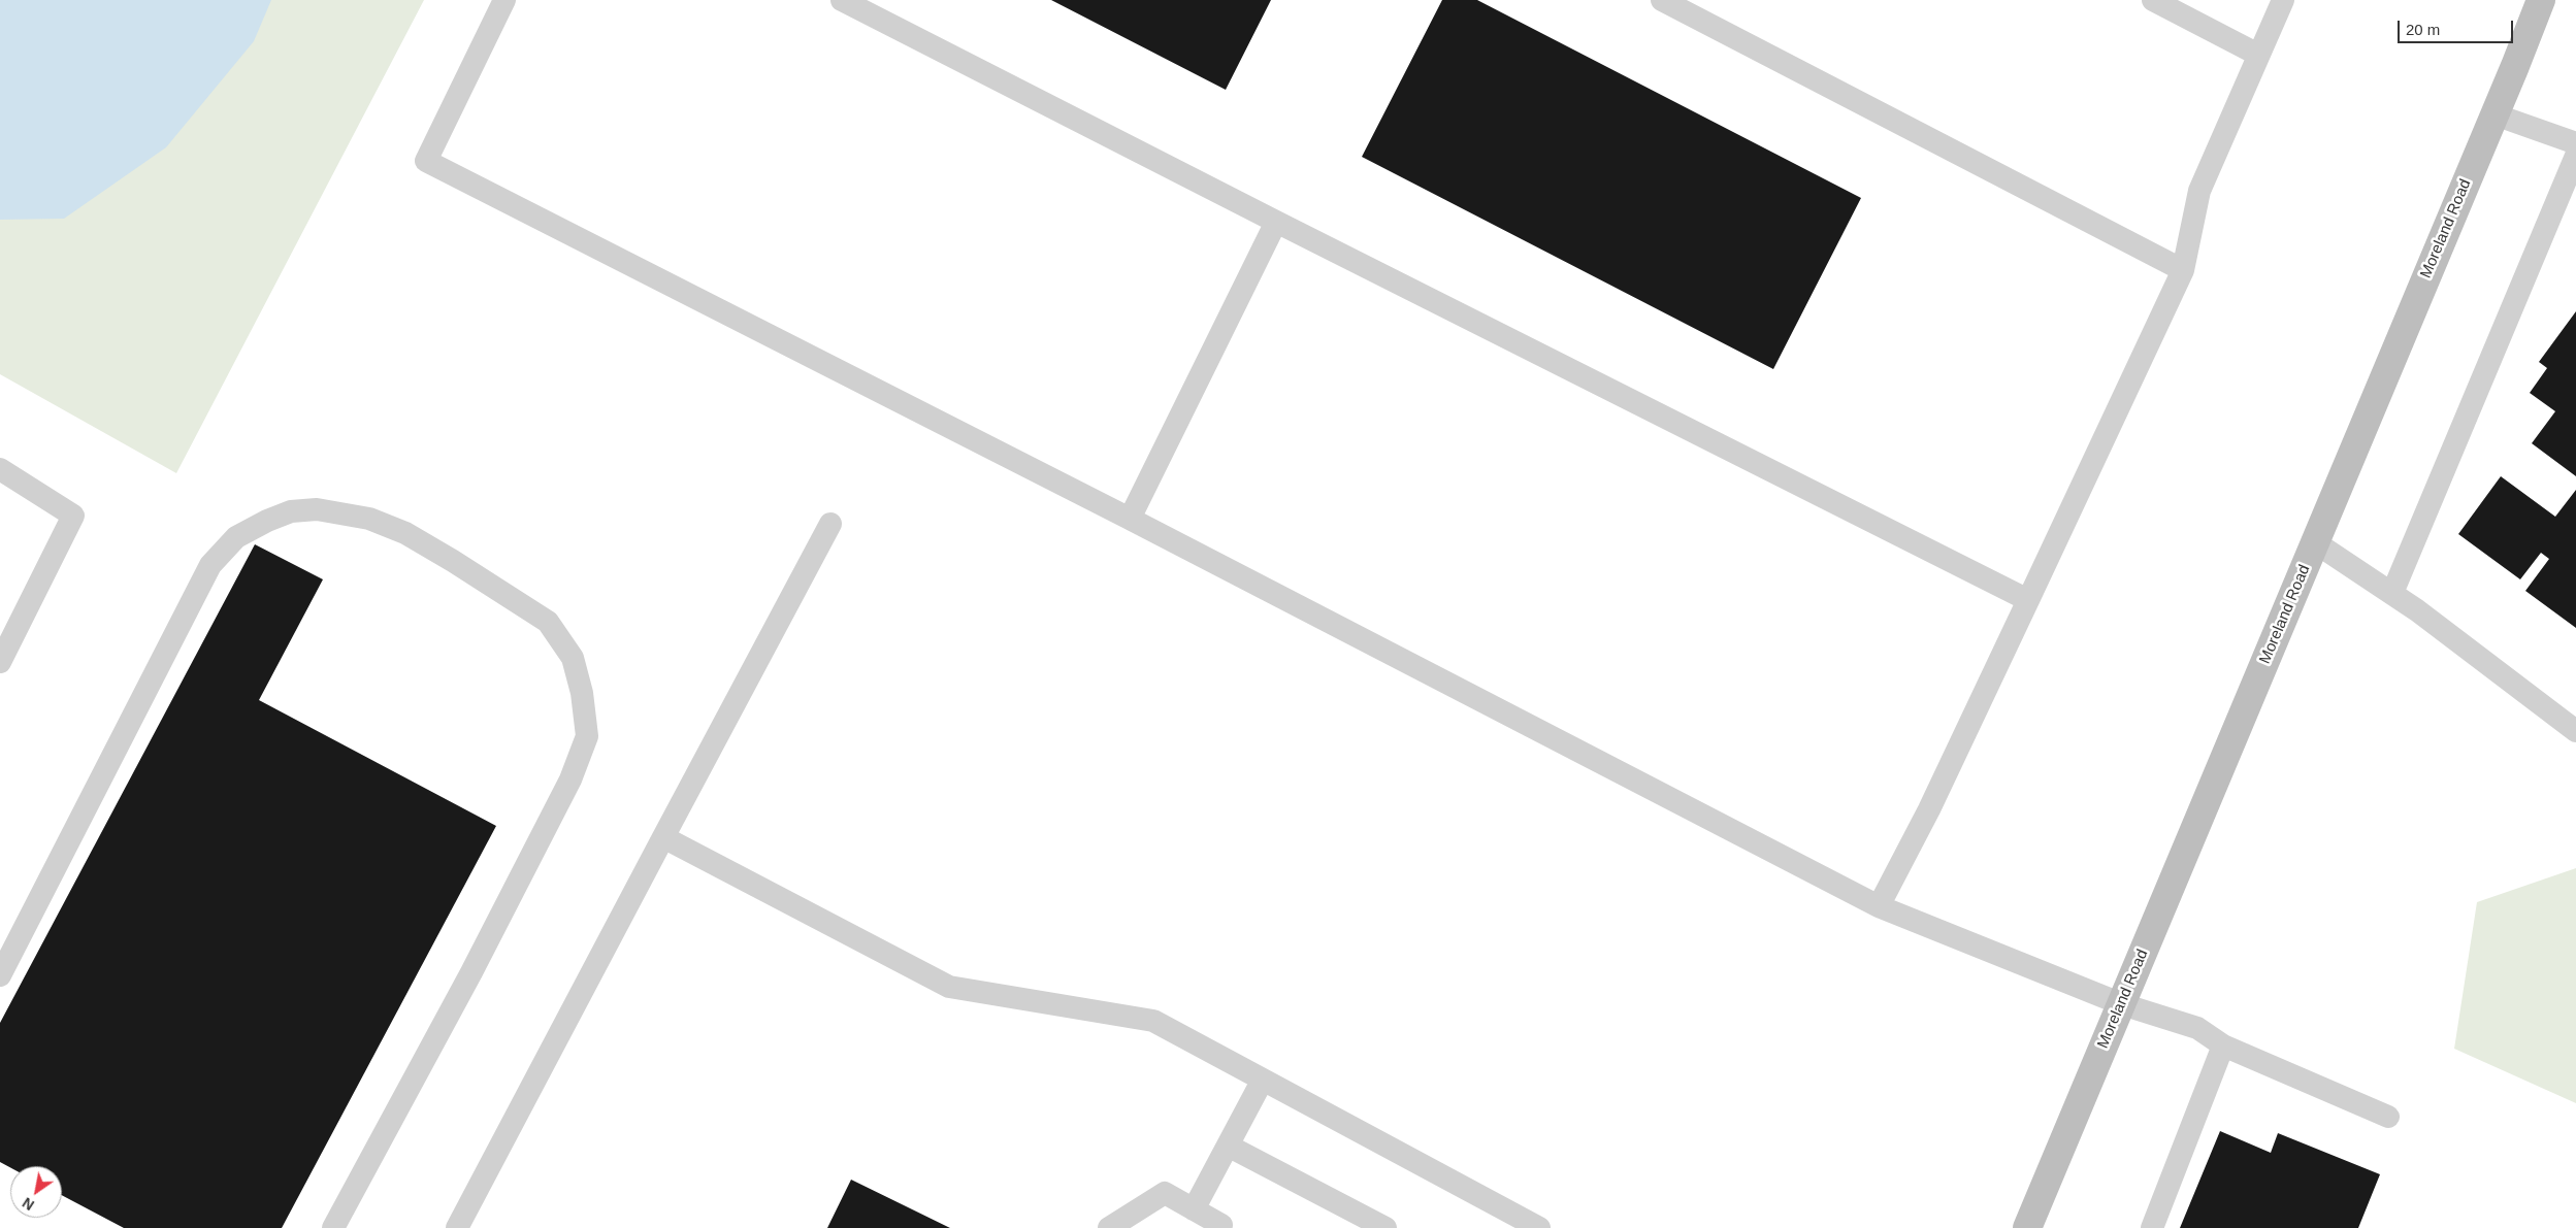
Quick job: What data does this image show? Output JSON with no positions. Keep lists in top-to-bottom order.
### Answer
{
  "streets": {
    "street": ["Moreland Road"]
  },
  "scale_bar": "20 m",
  "north": "bottom left"
}
